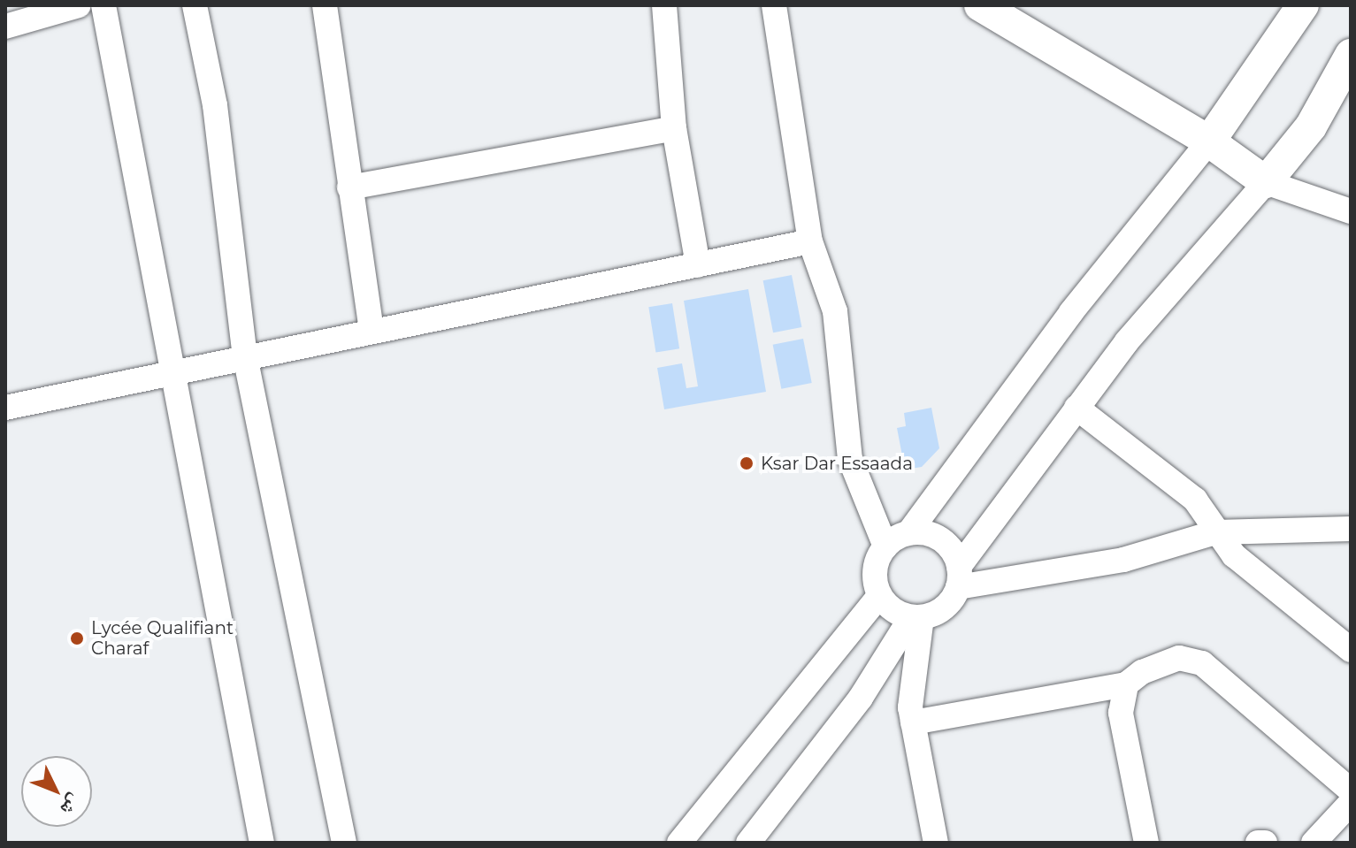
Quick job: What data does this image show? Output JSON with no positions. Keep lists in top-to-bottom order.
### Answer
{
  "places": ["Ksar Dar Essaada", "Lycée Qualifiant Charaf"],
  "north": "bottom right"
}
